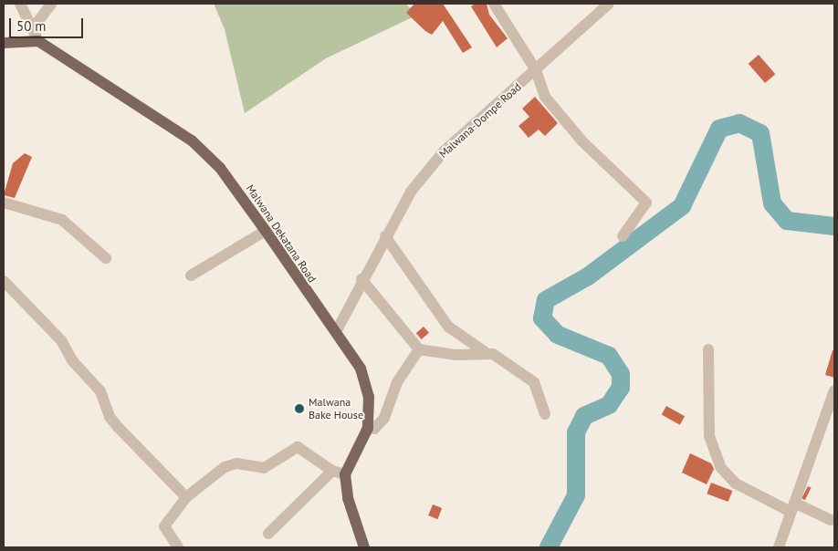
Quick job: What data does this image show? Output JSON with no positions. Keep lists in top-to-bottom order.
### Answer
{
  "streets": {
    "main road": ["Malwana Dekatana Road"],
    "street": ["Malwana-Dompe Road"]
  },
  "crossings": [
    ["Malwana-Dompe Road", "Malwana Dekatana Road"]
  ],
  "places": ["Malwana Bake House"],
  "scale_bar": "50 m"
}
